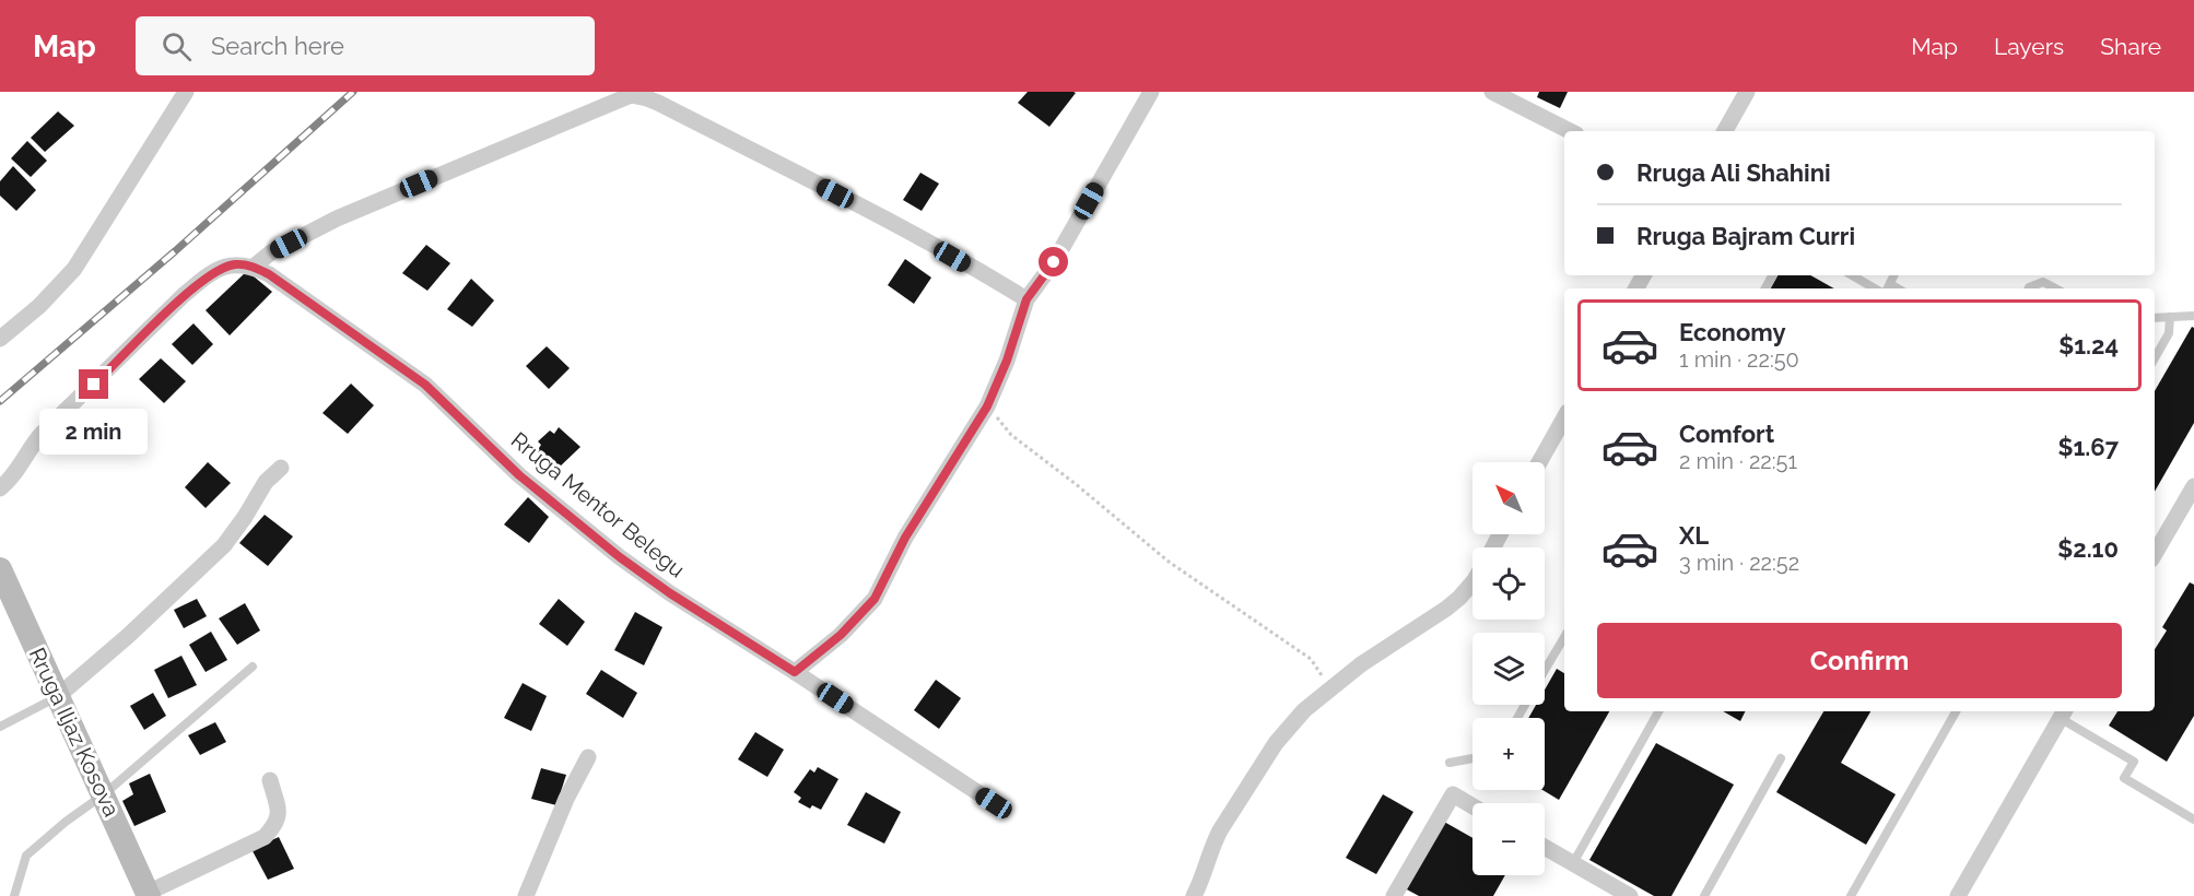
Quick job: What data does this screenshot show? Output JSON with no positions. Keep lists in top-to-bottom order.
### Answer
{
  "streets": {
    "street": ["Rruga Mentor Belegu", "Rruga Iljaz Kosova"]
  },
  "north": "top left",
  "page": {
    "header": "Map",
    "search": "Search here",
    "nav": ["Map", "Layers", "Share"],
    "banner": ["Rruga Ali Shahini", "Rruga Bajram Curri"],
    "list": [
      {
        "name": "Economy",
        "note": "1 min · 22:50",
        "value": "$1.24"
      },
      {
        "name": "Comfort",
        "note": "2 min · 22:51",
        "value": "$1.67"
      },
      {
        "name": "XL",
        "note": "3 min · 22:52",
        "value": "$2.10"
      }
    ],
    "bubble": "2 min",
    "map_buttons": ["+", "−"],
    "buttons": "Confirm"
  }
}
